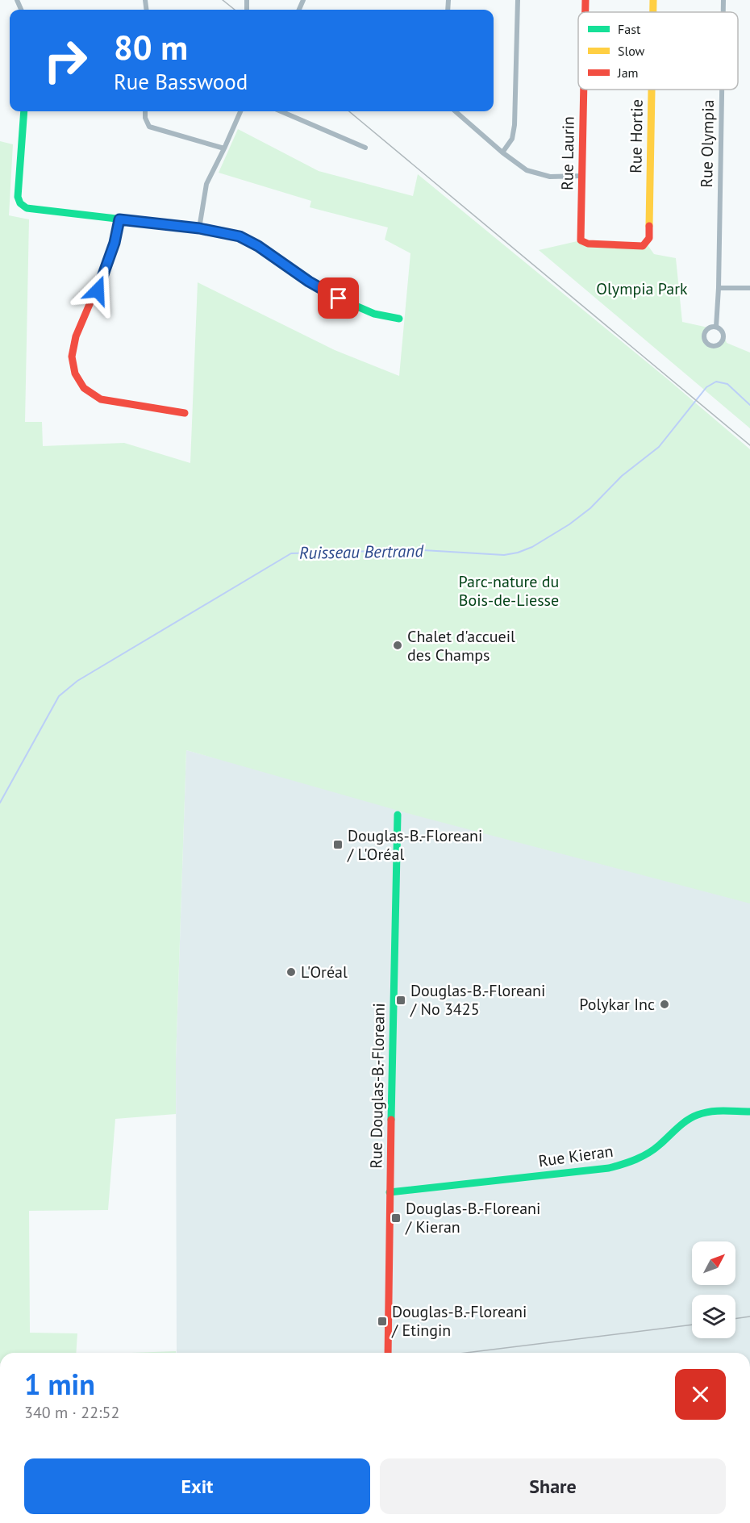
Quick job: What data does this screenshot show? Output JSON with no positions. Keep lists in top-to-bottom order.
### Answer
{
  "streets": {
    "street": [
      "Rue Hortie",
      "Rue Olympia",
      "Rue Laurin",
      "Rue Douglas-B.-Floreani",
      "Rue Kieran"
    ]
  },
  "crossings": [
    ["Rue Hortie", "Rue Laurin"],
    ["Rue Douglas-B.-Floreani", "Rue Kieran"]
  ],
  "water": ["Ruisseau Bertrand"],
  "parks": ["Olympia Park", "Parc-nature du Bois-de-Liesse"],
  "places": {
    "other": ["Chalet d'accueil des Champs", "L'Oréal", "Polykar Inc"],
    "transit": [
      "Douglas-B.-Floreani / L'Oréal",
      "Douglas-B.-Floreani / No 3425",
      "Douglas-B.-Floreani / Kieran",
      "Douglas-B.-Floreani / Etingin"
    ]
  },
  "legend": ["Fast", "Slow", "Jam"],
  "north": "top right",
  "page": {
    "turn": ["80 m", "Rue Basswood"],
    "heading": ["1 min", "340 m · 22:52"],
    "buttons": ["Exit", "Share"]
  }
}
